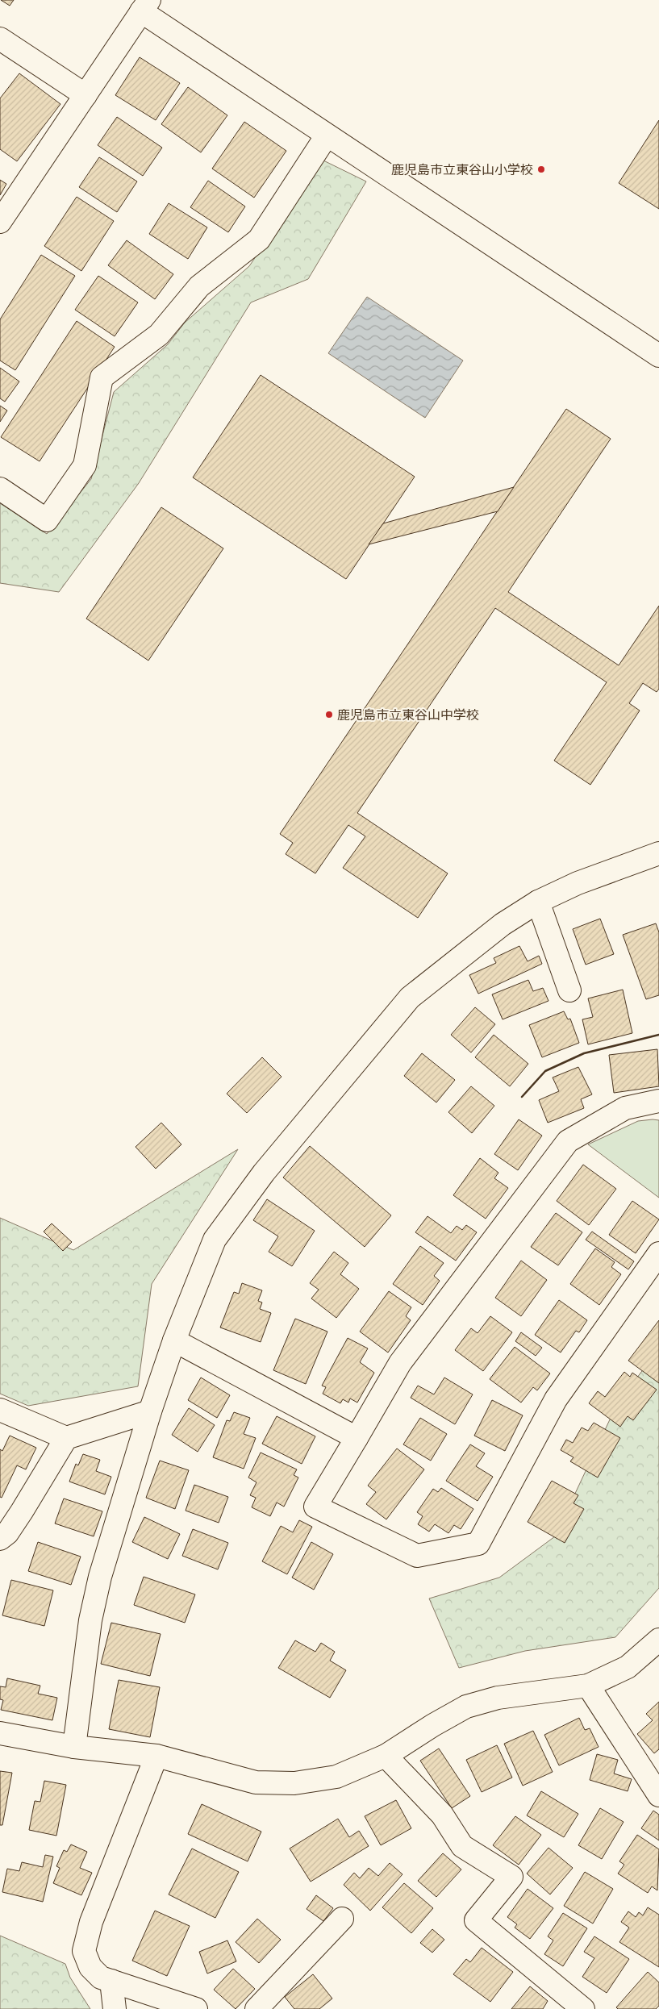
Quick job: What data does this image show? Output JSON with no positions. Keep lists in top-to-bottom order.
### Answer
{
  "places": ["鹿児島市立東谷山小学校", "鹿児島市立東谷山中学校"]
}
